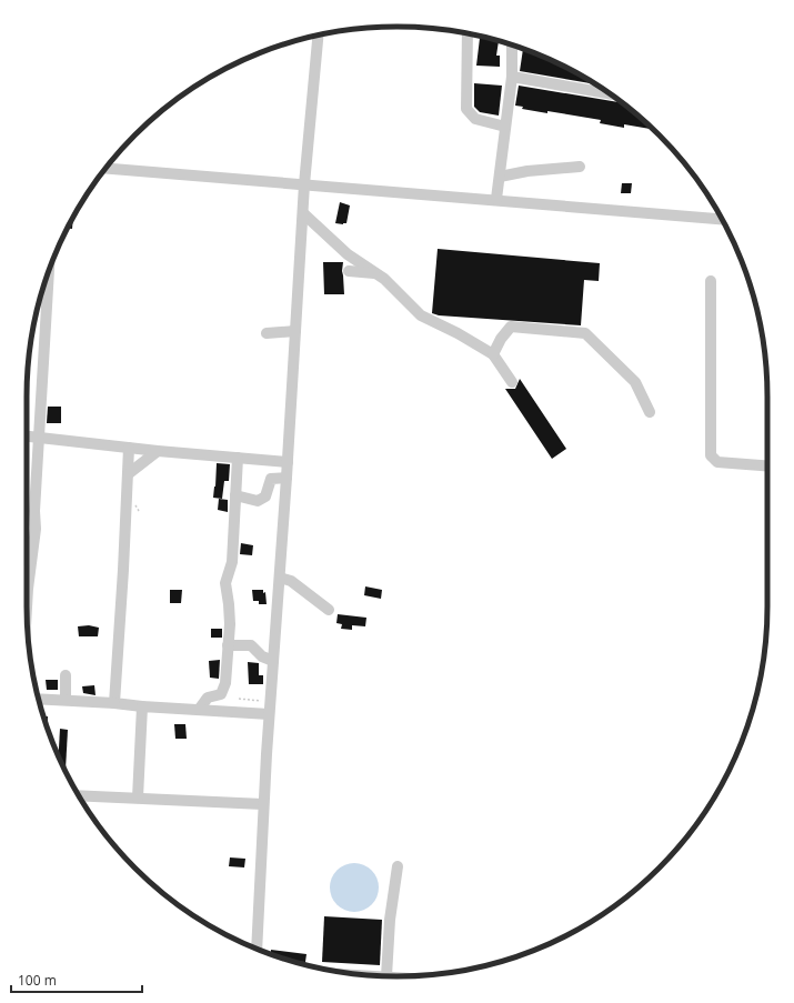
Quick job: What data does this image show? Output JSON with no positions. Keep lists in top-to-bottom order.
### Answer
{
  "scale_bar": "100 m"
}
